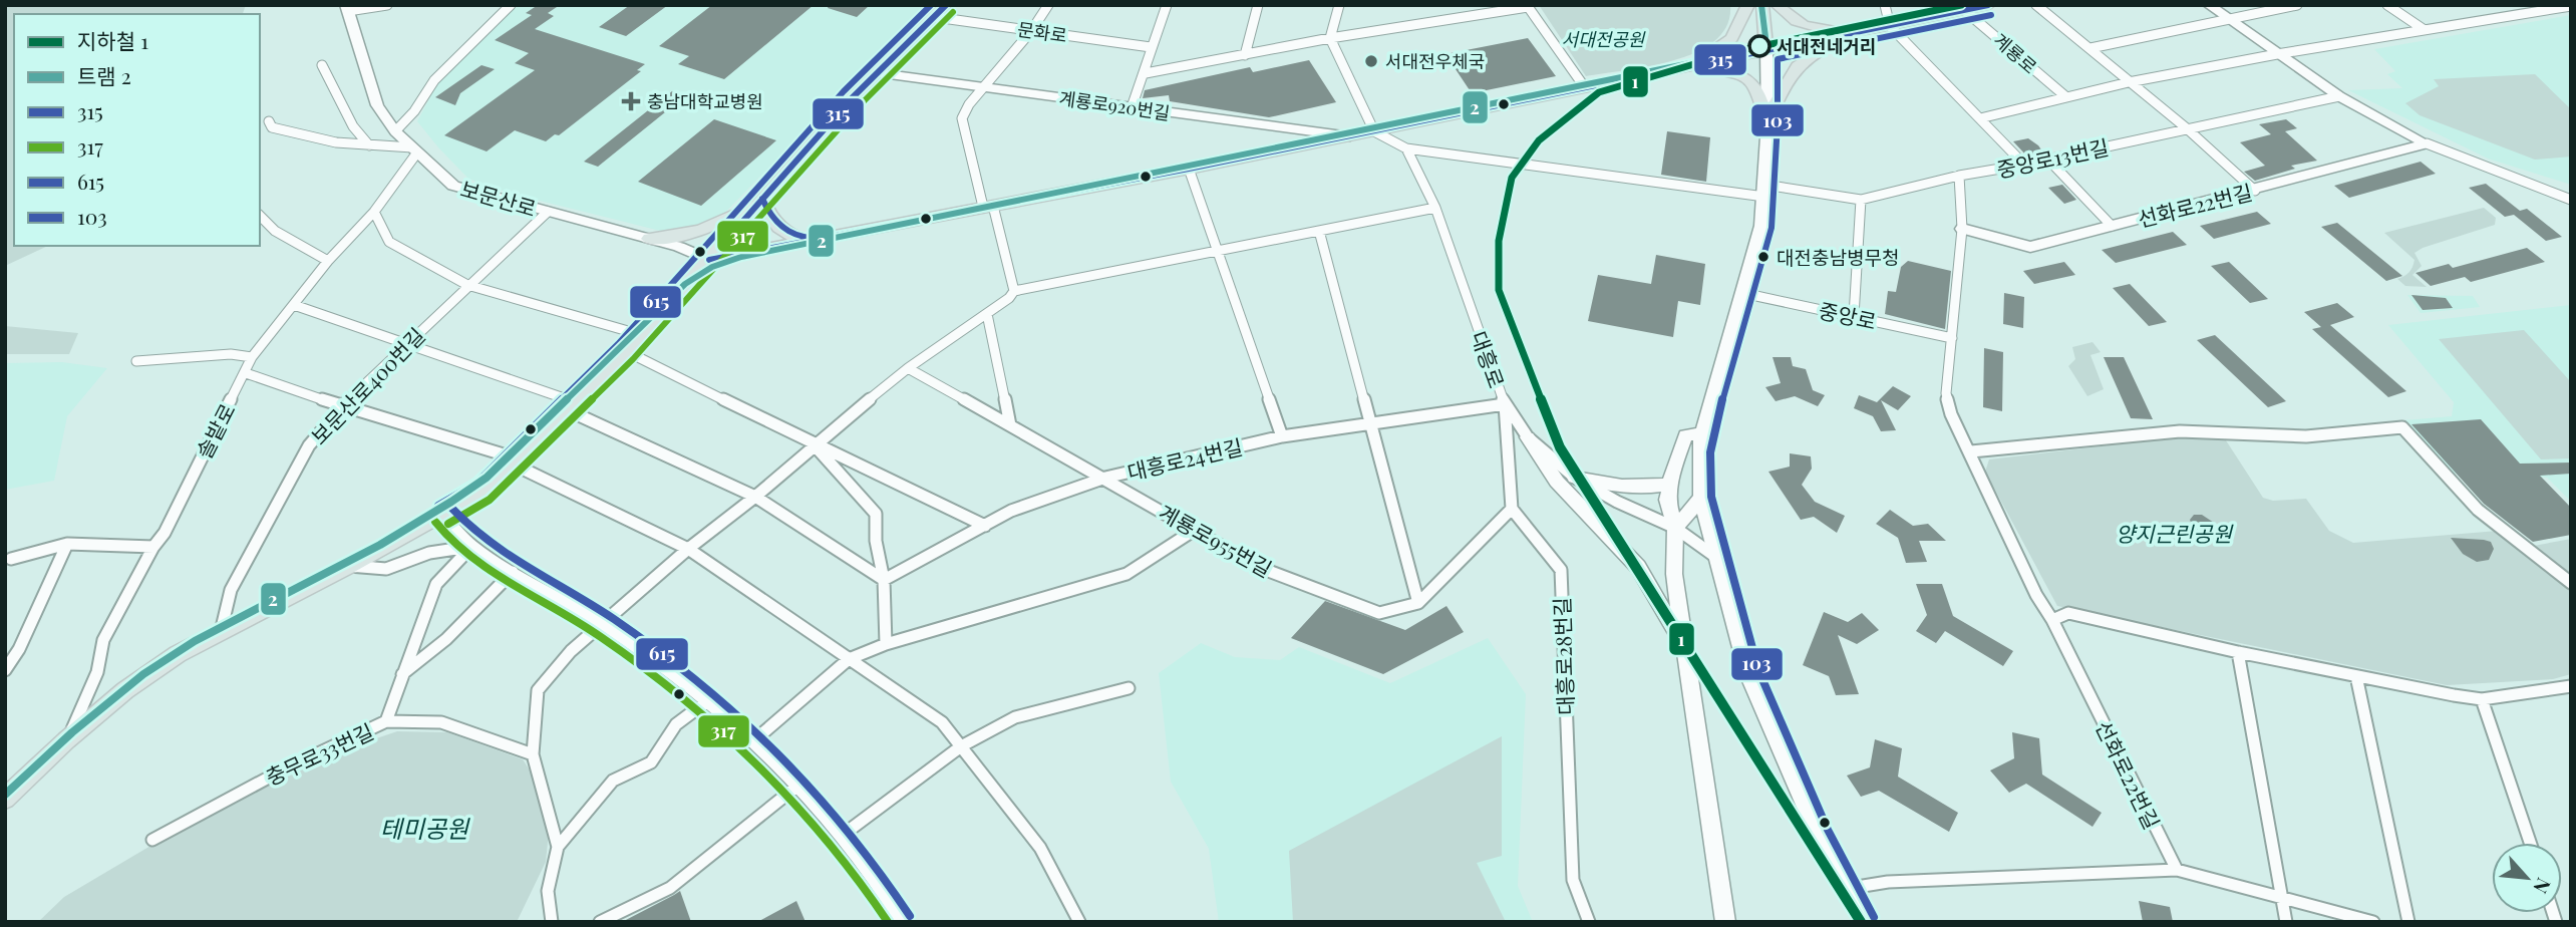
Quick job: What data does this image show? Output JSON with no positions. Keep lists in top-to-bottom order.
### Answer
{
  "streets": {
    "main road": [
      "계룡로",
      "계룡로920번길",
      "보문산로",
      "선화로22번길"
    ],
    "street": [
      "문화로",
      "중앙로13번길",
      "중앙로",
      "대흥로",
      "보문산로400번길",
      "솔밭로",
      "대흥로24번길",
      "계룡로955번길",
      "대흥로28번길",
      "충무로33번길"
    ]
  },
  "crossings": [
    ["계룡로", "계룡로920번길"],
    ["계룡로", "보문산로"],
    ["중앙로13번길", "대흥로"],
    ["보문산로", "보문산로400번길"],
    ["보문산로", "솔밭로"],
    ["선화로22번길", "중앙로"],
    ["대흥로", "대흥로24번길"],
    ["대흥로24번길", "계룡로955번길"]
  ],
  "parks": ["서대전공원", "양지근린공원", "테미공원"],
  "places": {
    "other": ["서대전네거리", "서대전우체국", "대전충남병무청"],
    "health": ["충남대학교병원"]
  },
  "lines": [
    "metro line 1",
    "tram line 2",
    "transit line 315",
    "transit line 615",
    "transit line 317",
    "transit line 103"
  ],
  "legend": [
    "지하철 1",
    "트램 2",
    "315",
    "317",
    "615",
    "103"
  ],
  "north": "bottom right"
}
